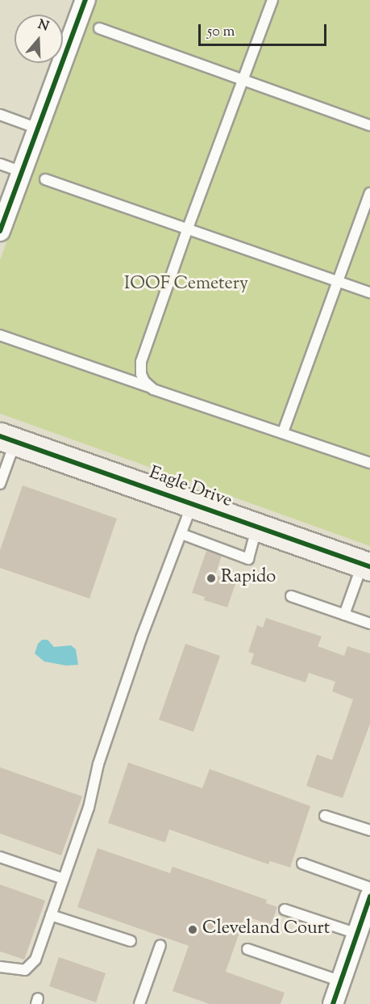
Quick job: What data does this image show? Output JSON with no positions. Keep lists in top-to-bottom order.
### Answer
{
  "streets": {
    "street": ["Eagle Drive"]
  },
  "parks": ["IOOF Cemetery"],
  "places": ["Rapido", "Cleveland Court"],
  "scale_bar": "50 m",
  "north": "top"
}
